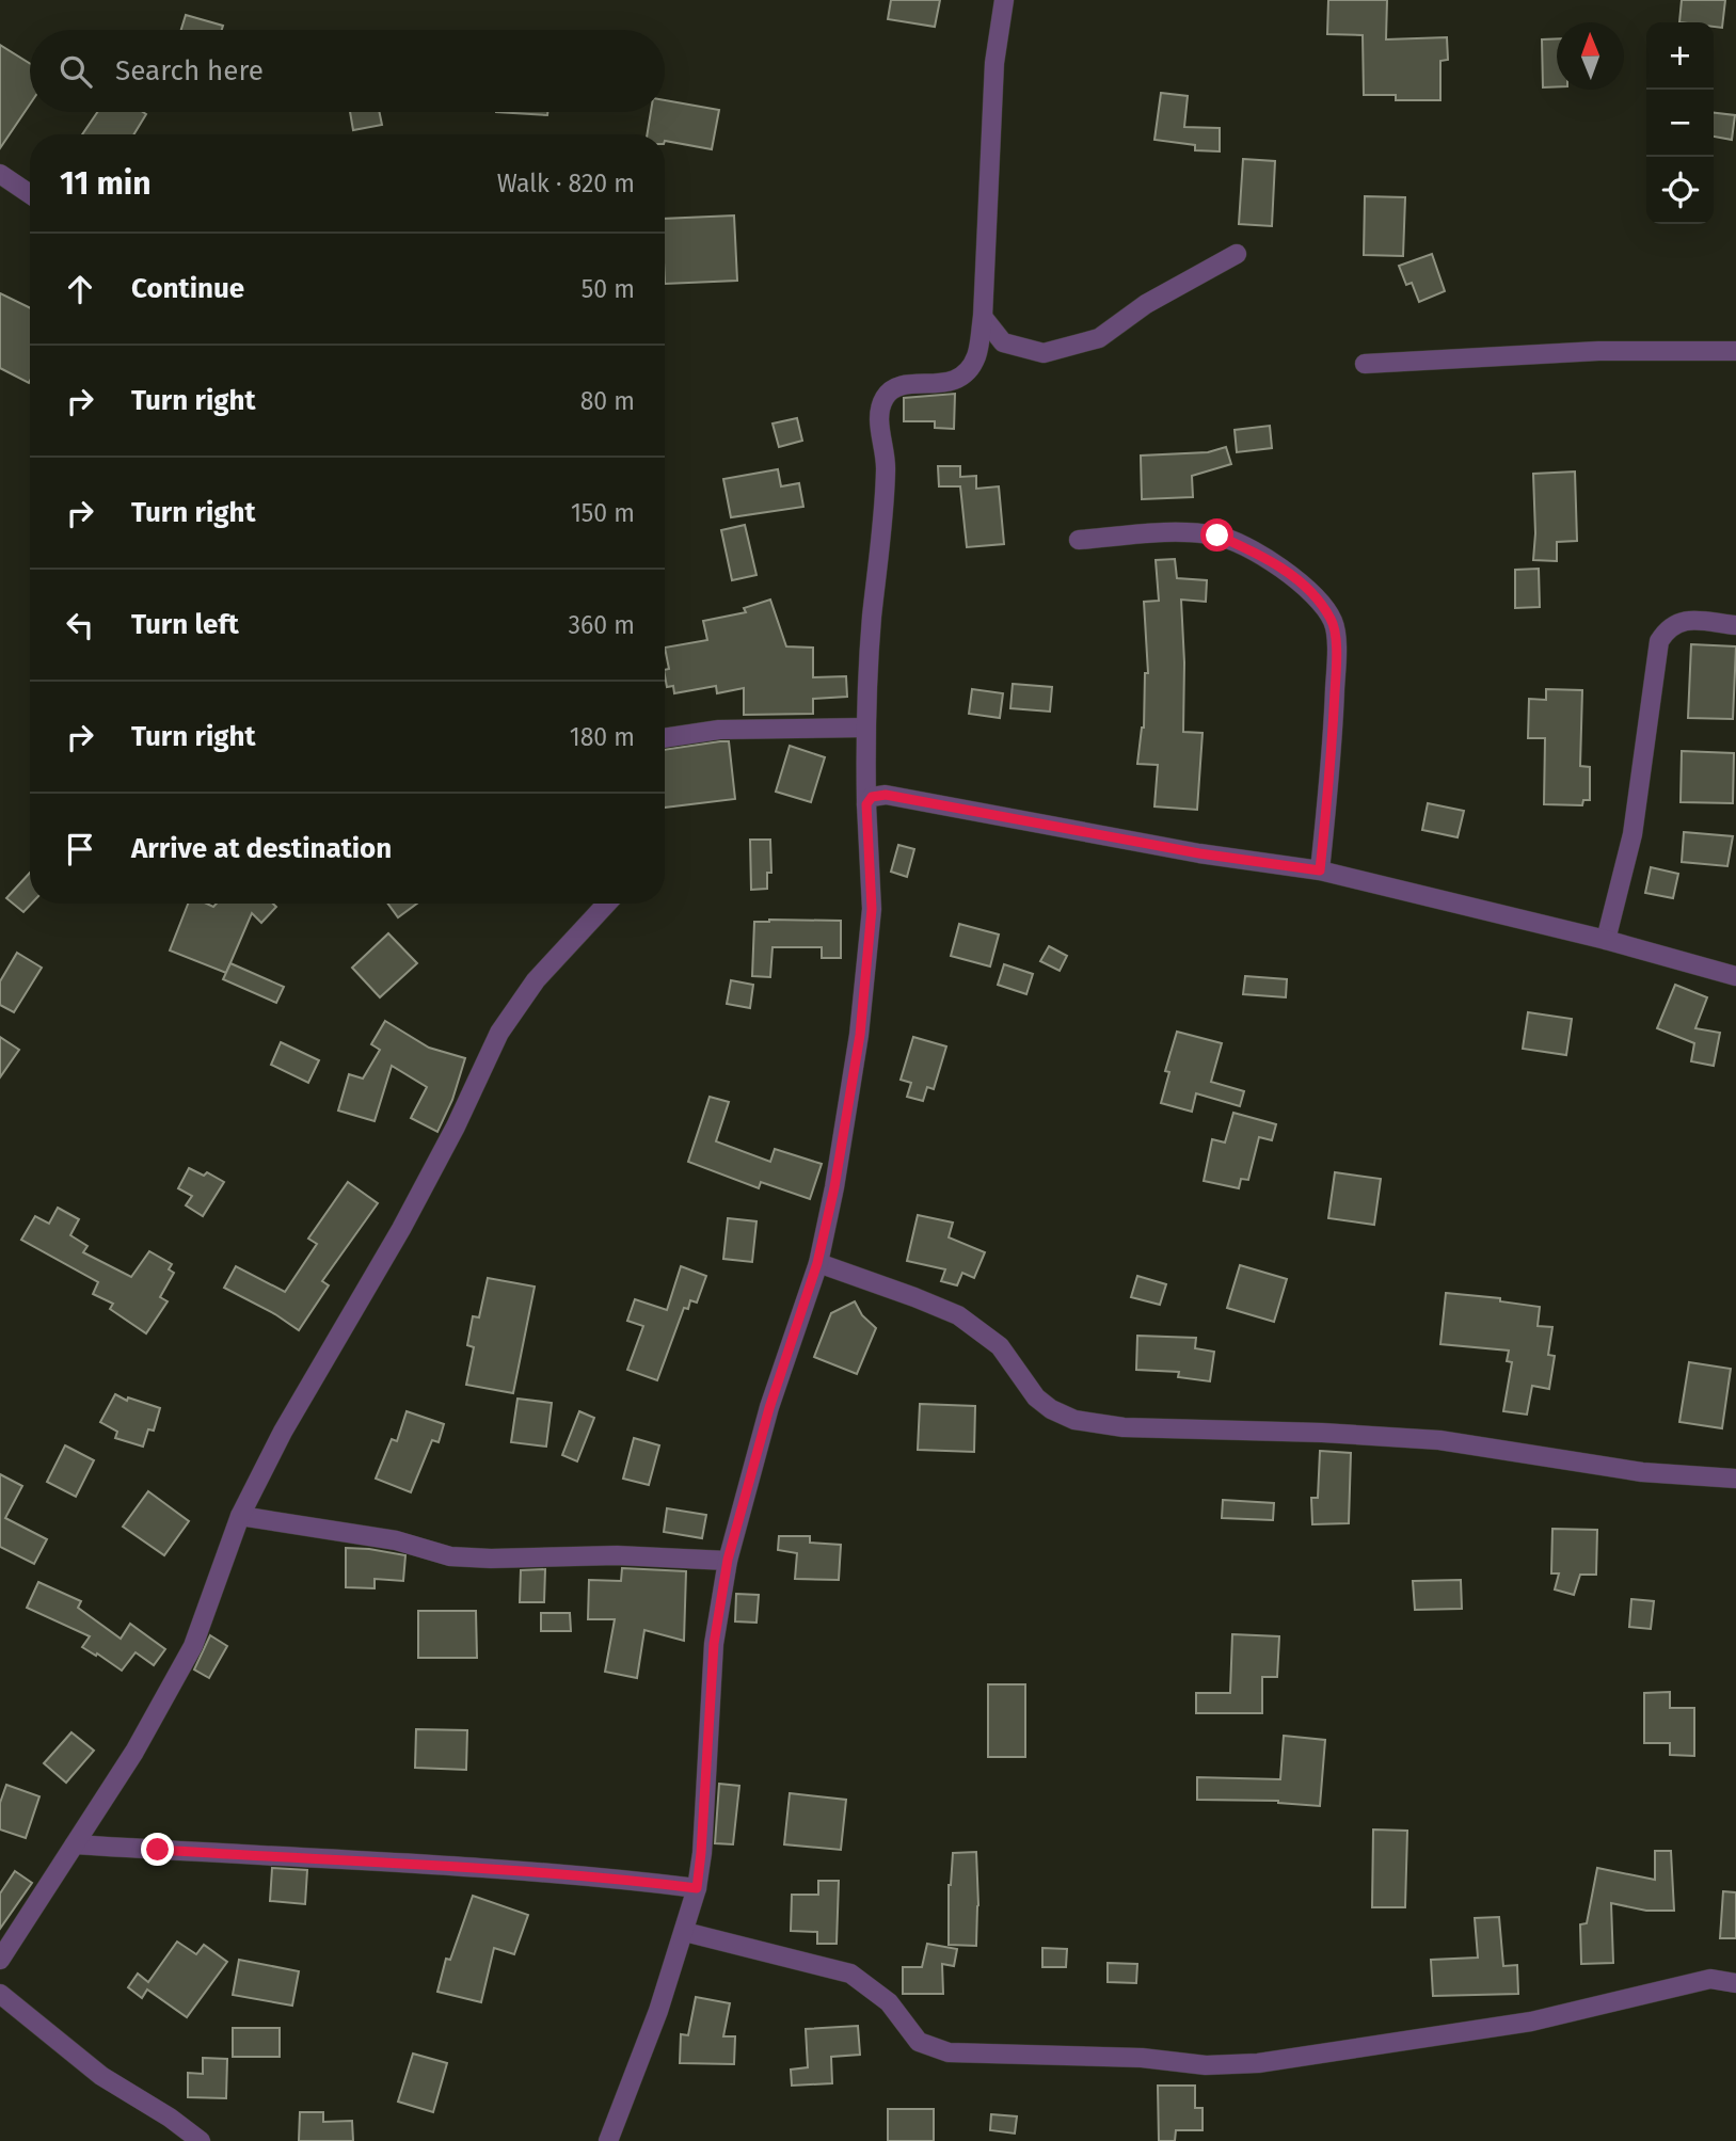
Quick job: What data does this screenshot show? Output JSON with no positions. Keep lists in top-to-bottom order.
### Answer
{
  "north": "top",
  "page": {
    "map_buttons": ["+", "−"],
    "search": "Search here",
    "heading": ["11 min", "Walk · 820 m"],
    "list": [
      ["Continue", "50 m"],
      ["Turn right", "80 m"],
      ["Turn right", "150 m"],
      ["Turn left", "360 m"],
      ["Turn right", "180 m"],
      "Arrive at destination"
    ]
  }
}
